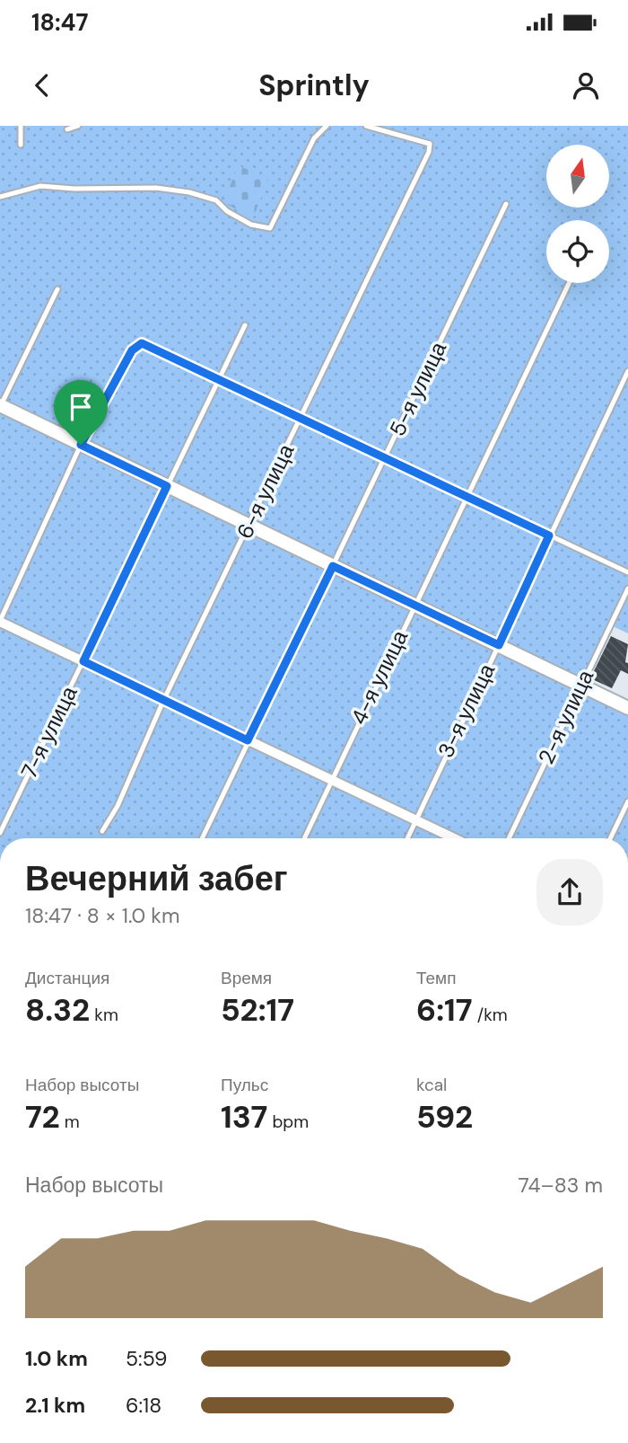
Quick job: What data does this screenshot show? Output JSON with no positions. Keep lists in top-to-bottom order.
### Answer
{
  "streets": {
    "lane": [
      "5-я улица",
      "6-я улица",
      "4-я улица",
      "3-я улица",
      "2-я улица",
      "7-я улица"
    ]
  },
  "north": "top",
  "page": {
    "status": "18:47",
    "header": "Sprintly",
    "heading": ["Вечерний забег", "18:47 · 8 × 1.0 km"],
    "stats": [
      ["Дистанция", "8.32 km"],
      ["Время", "52:17"],
      ["Темп", "6:17 /km"],
      ["Набор высоты", "72 m"],
      ["Пульс", "137 bpm"],
      ["kcal", "592"]
    ],
    "chart": ["Набор высоты", "74–83 m"],
    "list": [
      {
        "name": "1.0 km",
        "note": "5:59"
      },
      {
        "name": "2.1 km",
        "note": "6:18"
      }
    ]
  }
}
